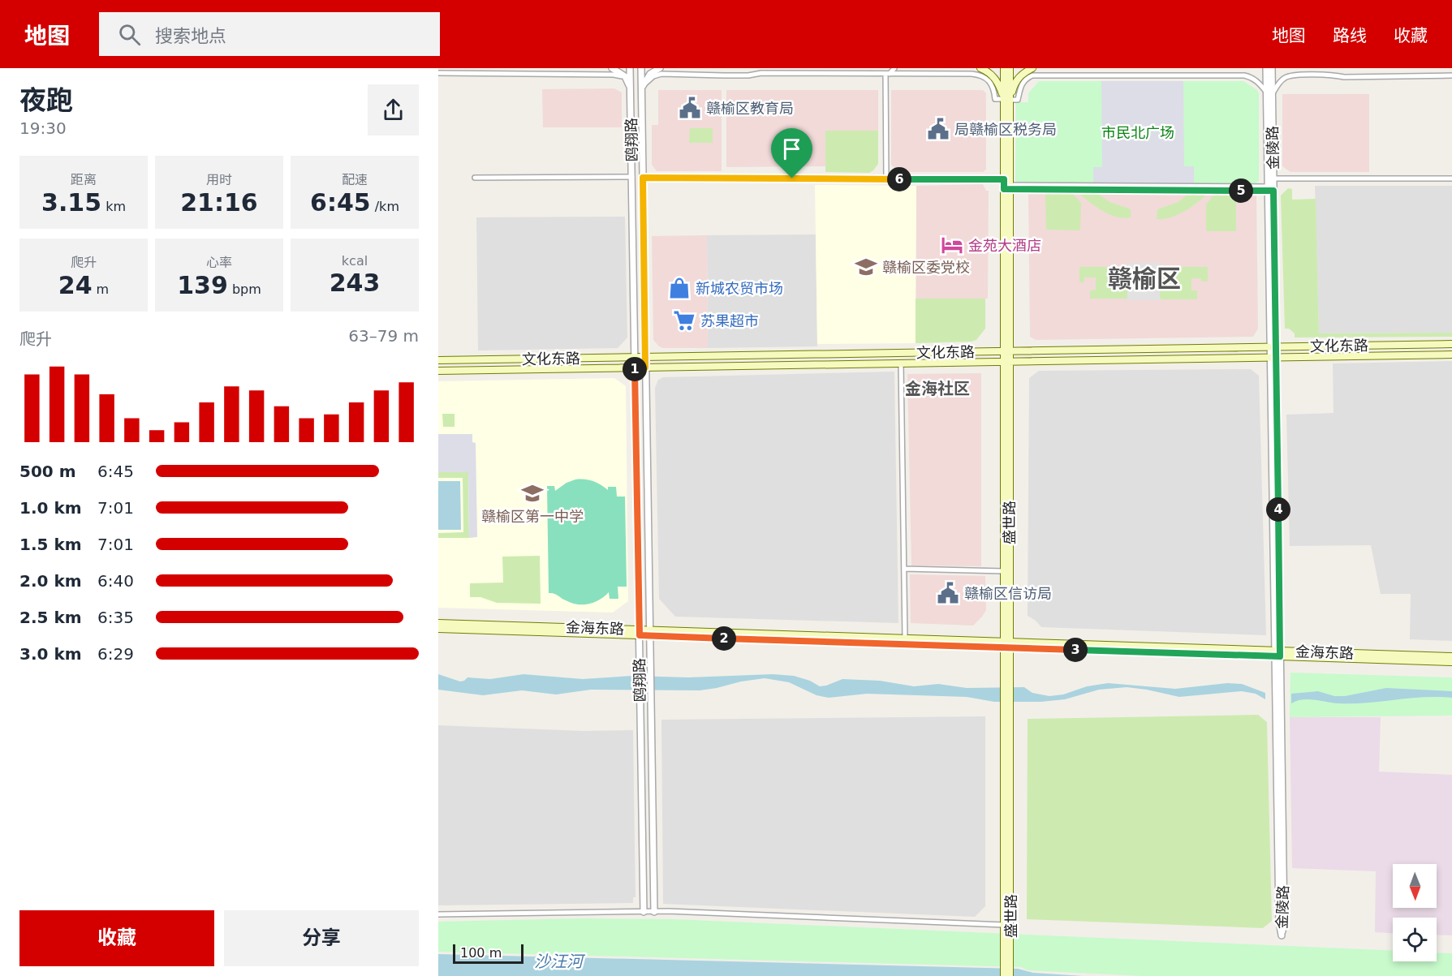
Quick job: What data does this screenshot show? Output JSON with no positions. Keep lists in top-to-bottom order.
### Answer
{
  "streets": {
    "main road": ["文化东路", "盛世路", "金海东路"],
    "street": ["鸥翔路", "金陵路"]
  },
  "crossings": [
    ["鸥翔路", "文化东路"],
    ["鸥翔路", "金海东路"],
    ["金陵路", "文化东路"],
    ["金陵路", "金海东路"],
    ["文化东路", "盛世路"],
    ["盛世路", "金海东路"]
  ],
  "districts": ["赣榆区", "金海社区"],
  "water": ["沙汪河"],
  "parks": ["市民北广场"],
  "places": {
    "public building": ["赣榆区教育局", "局赣榆区税务局", "赣榆区信访局"],
    "hotel": ["金苑大酒店"],
    "school or university": ["赣榆区委党校", "赣榆区第一中学"],
    "shop": ["新城农贸市场"],
    "supermarket": ["苏果超市"]
  },
  "scale_bar": "100 m",
  "north": "bottom",
  "page": {
    "header": "地图",
    "search": "搜索地点",
    "nav": ["地图", "路线", "收藏"],
    "heading": ["夜跑", "19:30"],
    "stats": [
      ["距离", "3.15 km"],
      ["用时", "21:16"],
      ["配速", "6:45 /km"],
      ["爬升", "24 m"],
      ["心率", "139 bpm"],
      ["kcal", "243"]
    ],
    "pins": [
      "6",
      "5",
      "1",
      "4",
      "2",
      "3"
    ],
    "chart": ["爬升", "63–79 m"],
    "list": [
      {
        "name": "500 m",
        "note": "6:45"
      },
      {
        "name": "1.0 km",
        "note": "7:01"
      },
      {
        "name": "1.5 km",
        "note": "7:01"
      },
      {
        "name": "2.0 km",
        "note": "6:40"
      },
      {
        "name": "2.5 km",
        "note": "6:35"
      },
      {
        "name": "3.0 km",
        "note": "6:29"
      }
    ],
    "buttons": ["收藏", "分享"],
    "scale": "100 m"
  }
}
